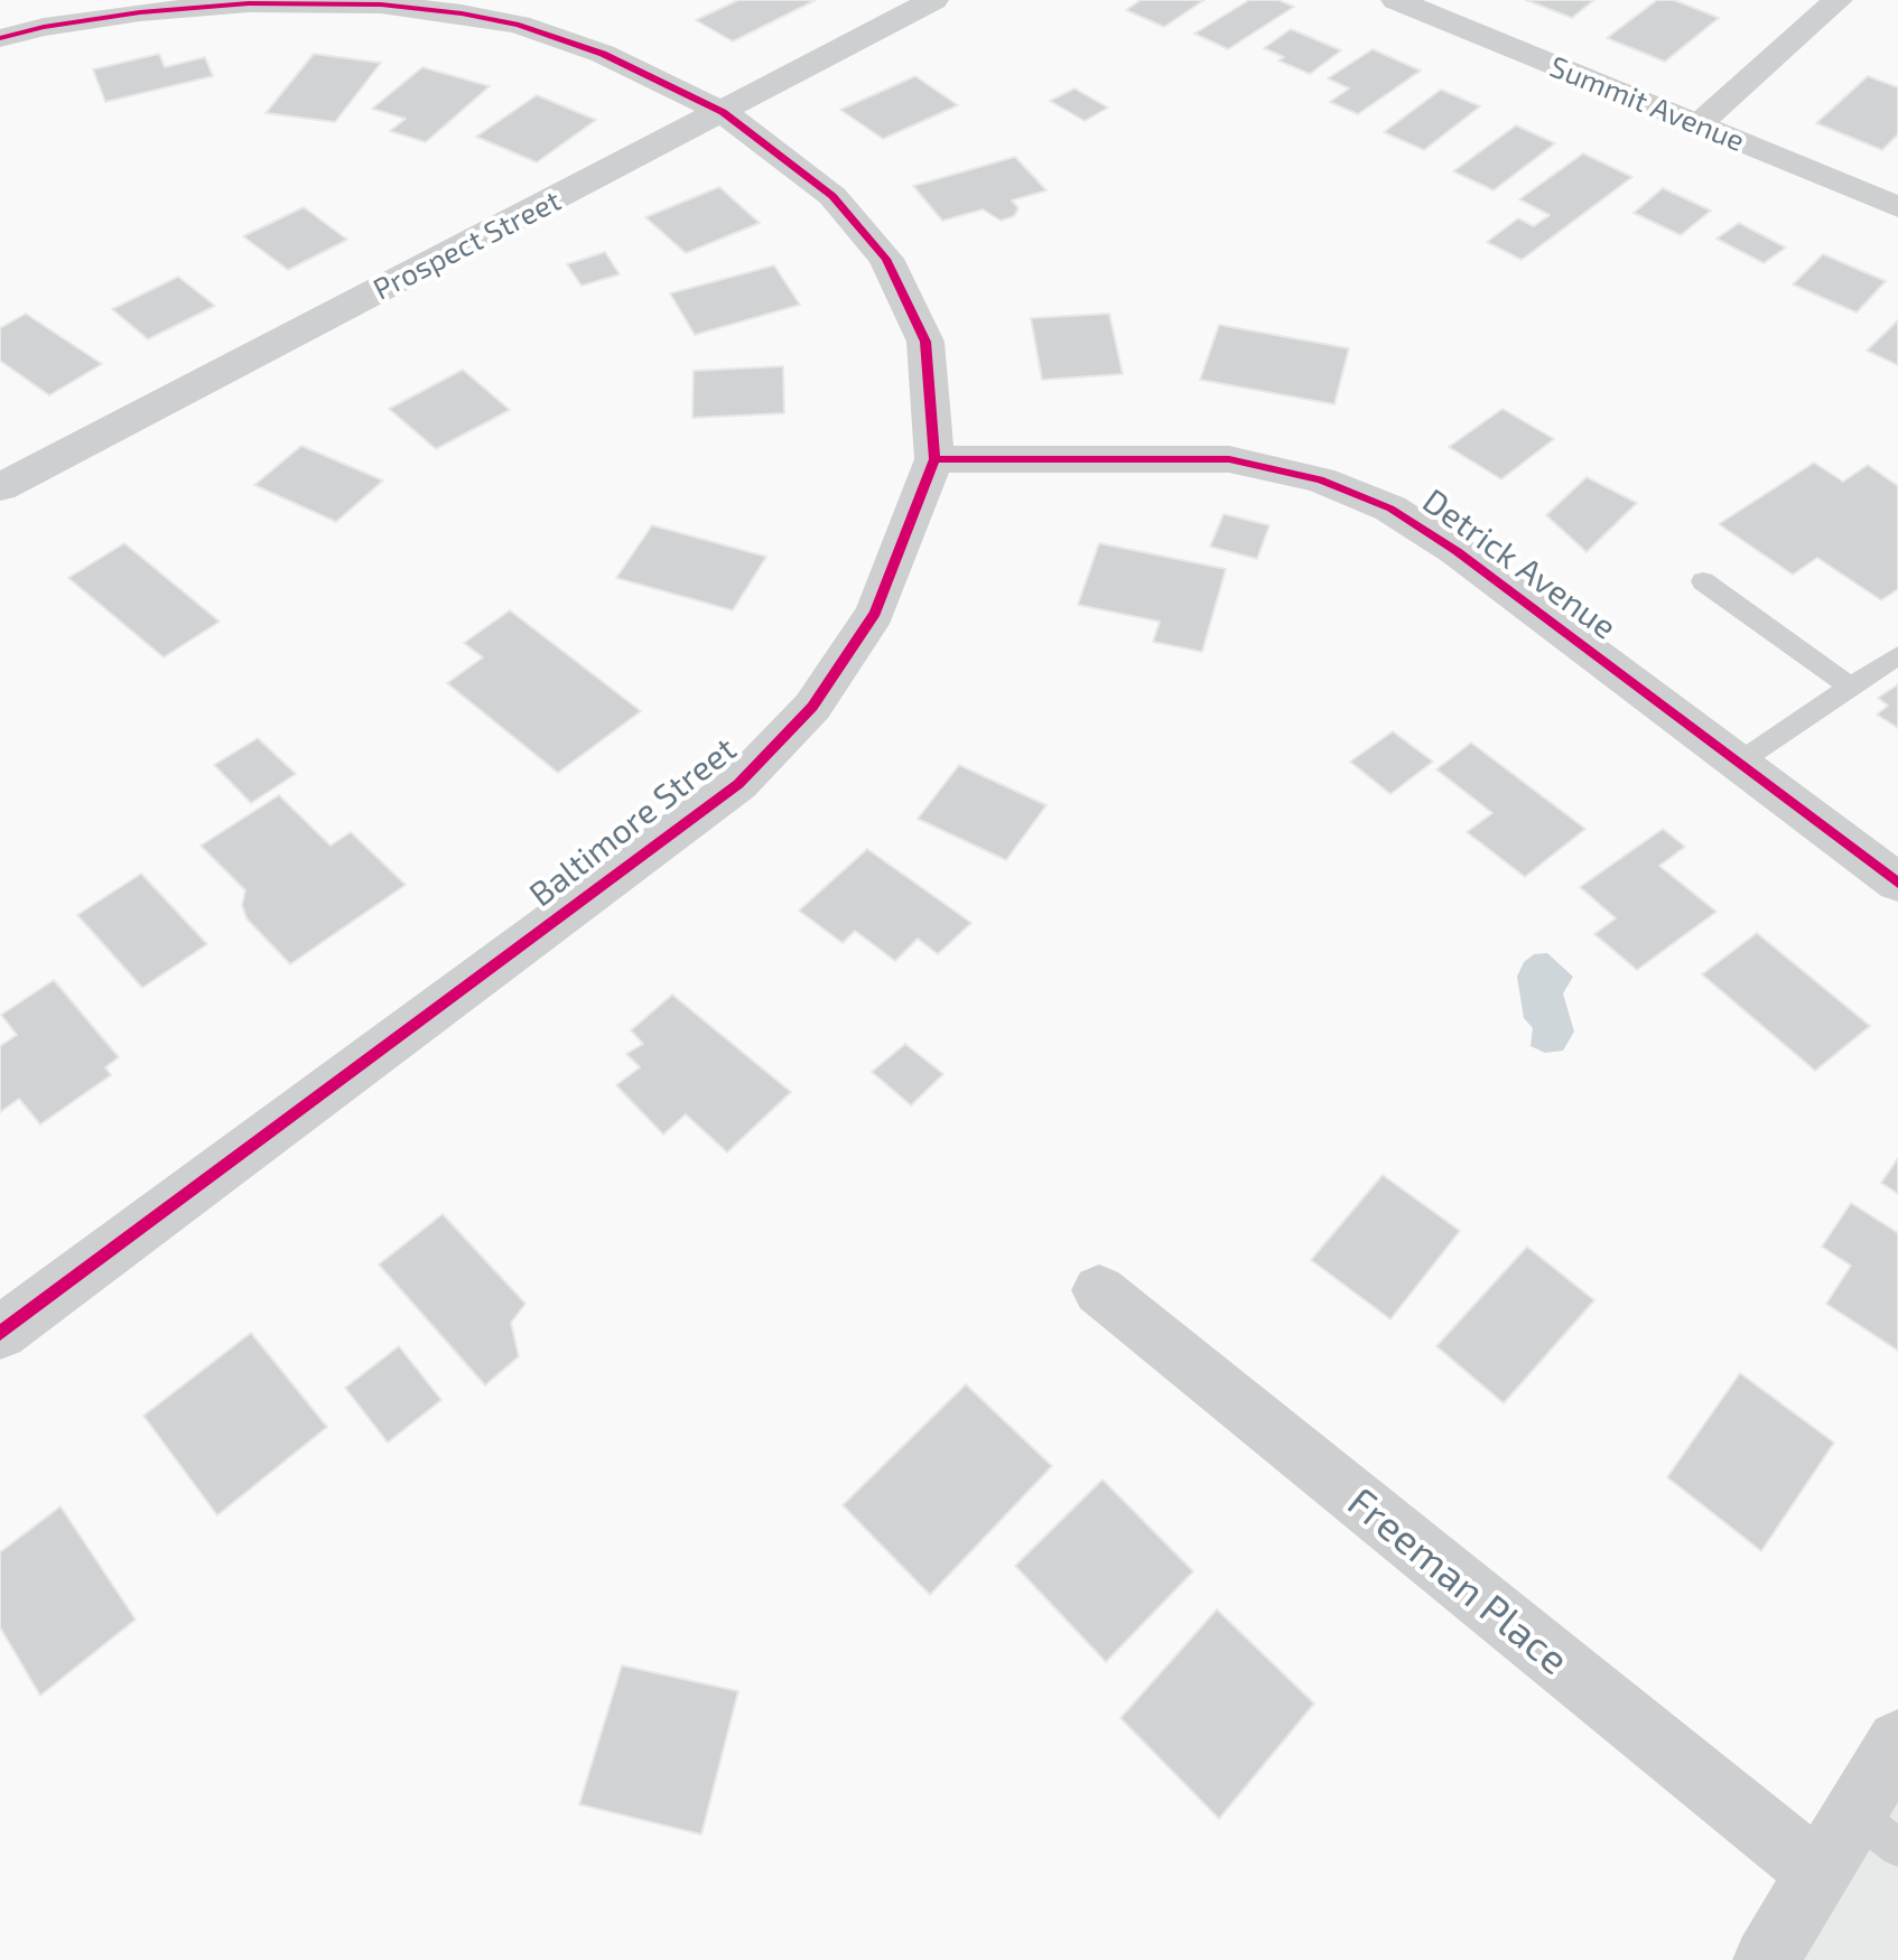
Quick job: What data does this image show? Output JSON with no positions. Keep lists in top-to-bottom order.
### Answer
{
  "streets": {
    "street": [
      "Summit Avenue",
      "Prospect Street",
      "Detrick Avenue",
      "Baltimore Street",
      "Freeman Place"
    ]
  },
  "crossings": [
    ["Prospect Street", "Baltimore Street"],
    ["Detrick Avenue", "Baltimore Street"]
  ]
}
